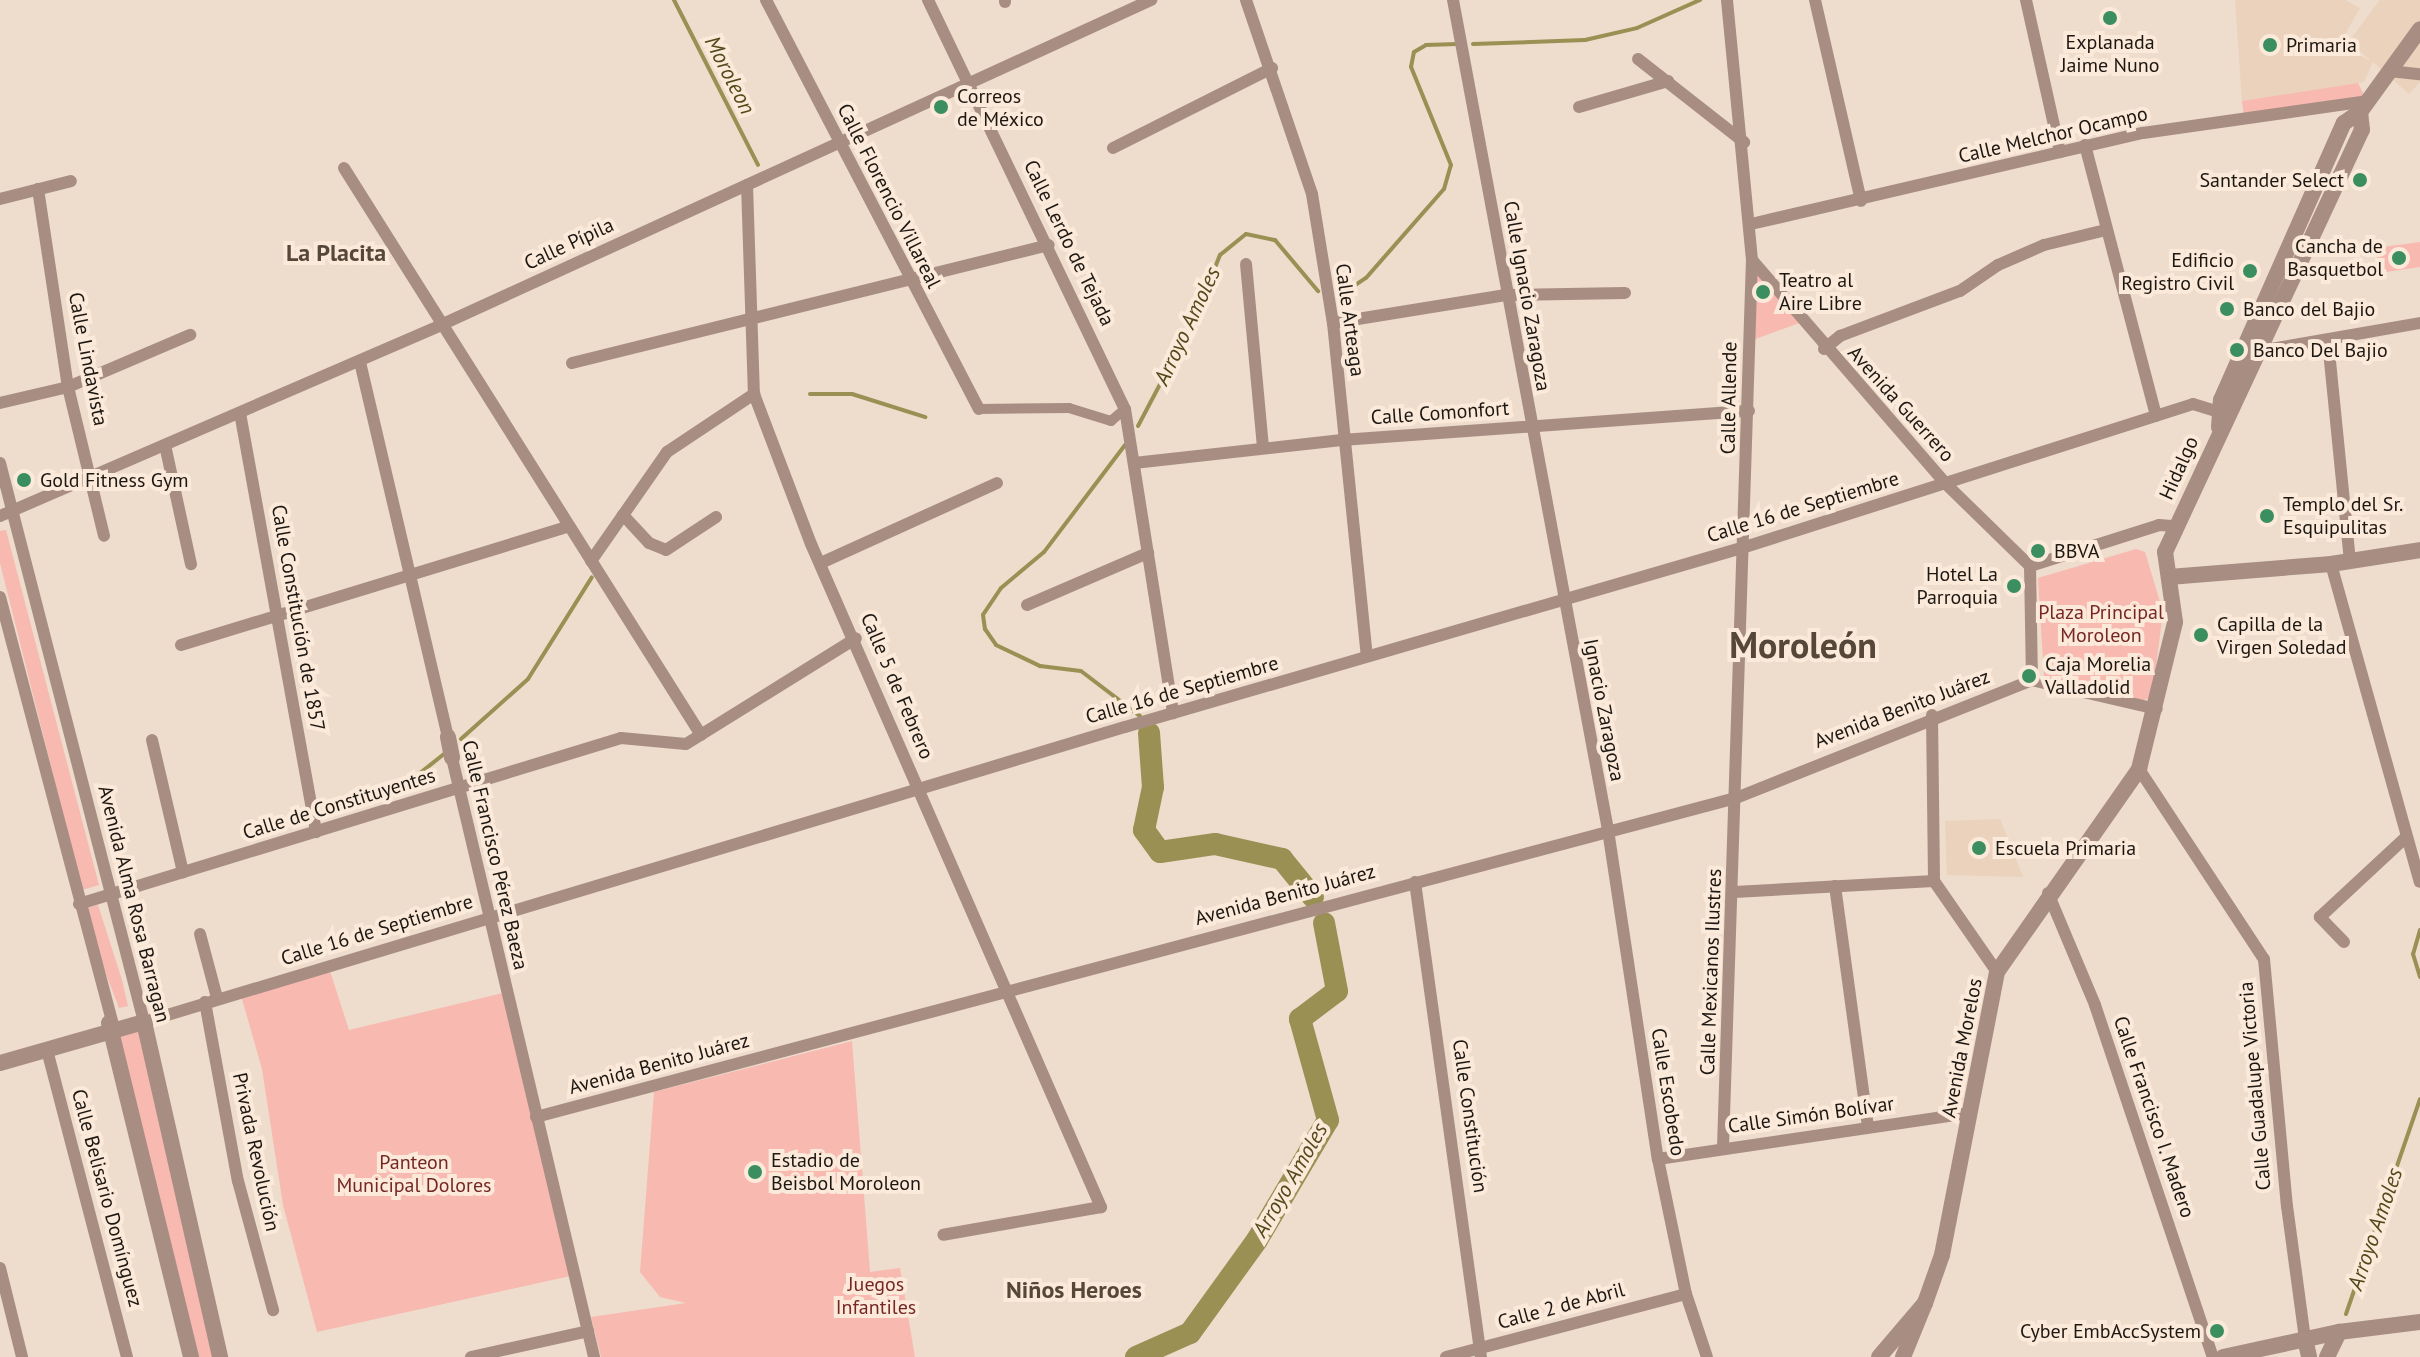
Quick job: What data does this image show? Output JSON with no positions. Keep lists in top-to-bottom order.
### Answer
{
  "streets": {
    "street": [
      "Calle Melchor Ocampo",
      "Calle Florencio Villareal",
      "Calle Lerdo de Tejada",
      "Calle Pípila",
      "Calle Ignacio Zaragoza",
      "Calle Arteaga",
      "Calle Lindavista",
      "Calle Allende",
      "Avenida Guerrero",
      "Calle Comonfort",
      "Hidalgo",
      "Calle 16 de Septiembre",
      "Calle Constitución de 1857",
      "Calle 5 de Febrero",
      "Avenida Benito Juárez",
      "Ignacio Zaragoza",
      "Calle de Constituyentes",
      "Calle Francisco Pérez Baeza",
      "Avenida Alma Rosa Barragan",
      "Calle Mexicanos Ilustres",
      "Avenida Morelos",
      "Calle Guadalupe Victoria",
      "Calle Escobedo",
      "Calle Simón Bolívar",
      "Calle Constitución",
      "Calle Francisco I. Madero",
      "Privada Revolución",
      "Calle Belisario Domínguez",
      "Calle 2 de Abril"
    ]
  },
  "crossings": [
    ["Calle Melchor Ocampo", "Calle Allende"],
    ["Calle Melchor Ocampo", "Hidalgo"],
    ["Calle Florencio Villareal", "Calle Pípila"],
    ["Calle Lerdo de Tejada", "Calle Pípila"],
    ["Calle Lerdo de Tejada", "Calle Comonfort"],
    ["Calle Pípila", "Calle Lindavista"],
    ["Calle Pípila", "Calle Constitución de 1857"],
    ["Calle Pípila", "Calle 5 de Febrero"],
    ["Calle Pípila", "Calle Francisco Pérez Baeza"],
    ["Calle Pípila", "Avenida Alma Rosa Barragan"],
    ["Calle Ignacio Zaragoza", "Calle Comonfort"],
    ["Calle Ignacio Zaragoza", "Calle 16 de Septiembre"],
    ["Calle Ignacio Zaragoza", "Ignacio Zaragoza"],
    ["Calle Arteaga", "Calle Comonfort"],
    ["Calle Arteaga", "Calle 16 de Septiembre"],
    ["Calle Allende", "Avenida Guerrero"],
    ["Calle Allende", "Calle Comonfort"],
    ["Calle Allende", "Calle 16 de Septiembre"],
    ["Calle Allende", "Avenida Benito Juárez"],
    ["Calle Allende", "Calle Mexicanos Ilustres"],
    ["Avenida Guerrero", "Calle 16 de Septiembre"],
    ["Hidalgo", "Calle 16 de Septiembre"],
    ["Hidalgo", "Avenida Morelos"],
    ["Calle 16 de Septiembre", "Calle 5 de Febrero"],
    ["Calle 16 de Septiembre", "Ignacio Zaragoza"],
    ["Calle 16 de Septiembre", "Calle Francisco Pérez Baeza"],
    ["Calle 16 de Septiembre", "Avenida Alma Rosa Barragan"],
    ["Calle 16 de Septiembre", "Privada Revolución"],
    ["Calle Constitución de 1857", "Calle de Constituyentes"],
    ["Calle 5 de Febrero", "Avenida Benito Juárez"],
    ["Calle 5 de Febrero", "Calle de Constituyentes"],
    ["Avenida Benito Juárez", "Ignacio Zaragoza"],
    ["Avenida Benito Juárez", "Calle Francisco Pérez Baeza"],
    ["Avenida Benito Juárez", "Calle Mexicanos Ilustres"],
    ["Avenida Benito Juárez", "Calle Escobedo"],
    ["Avenida Benito Juárez", "Calle Constitución"],
    ["Ignacio Zaragoza", "Calle Escobedo"],
    ["Calle de Constituyentes", "Calle Francisco Pérez Baeza"],
    ["Calle de Constituyentes", "Avenida Alma Rosa Barragan"],
    ["Calle Mexicanos Ilustres", "Calle Simón Bolívar"],
    ["Avenida Morelos", "Calle Guadalupe Victoria"],
    ["Avenida Morelos", "Calle Simón Bolívar"],
    ["Avenida Morelos", "Calle Francisco I. Madero"],
    ["Calle Escobedo", "Calle Simón Bolívar"],
    ["Calle Escobedo", "Calle 2 de Abril"],
    ["Calle Constitución", "Calle 2 de Abril"]
  ],
  "districts": ["La Placita", "Moroleón", "Niños Heroes"],
  "water": ["Moroleon", "Arroyo Amoles"],
  "parks": ["Plaza Principal Moroleon", "Panteon Municipal Dolores", "Juegos Infantiles"],
  "places": [
    "Explanada Jaime Nuno",
    "Primaria",
    "Correos de México",
    "Santander Select",
    "Cancha de Basquetbol",
    "Edificio Registro Civil",
    "Teatro al Aire Libre",
    "Banco del Bajio",
    "Banco Del Bajio",
    "Gold Fitness Gym",
    "Templo del Sr. Esquipulitas",
    "BBVA",
    "Hotel La Parroquia",
    "Capilla de la Virgen Soledad",
    "Caja Morelia Valladolid",
    "Escuela Primaria",
    "Estadio de Beisbol Moroleon",
    "Cyber EmbAccSystem"
  ]
}
